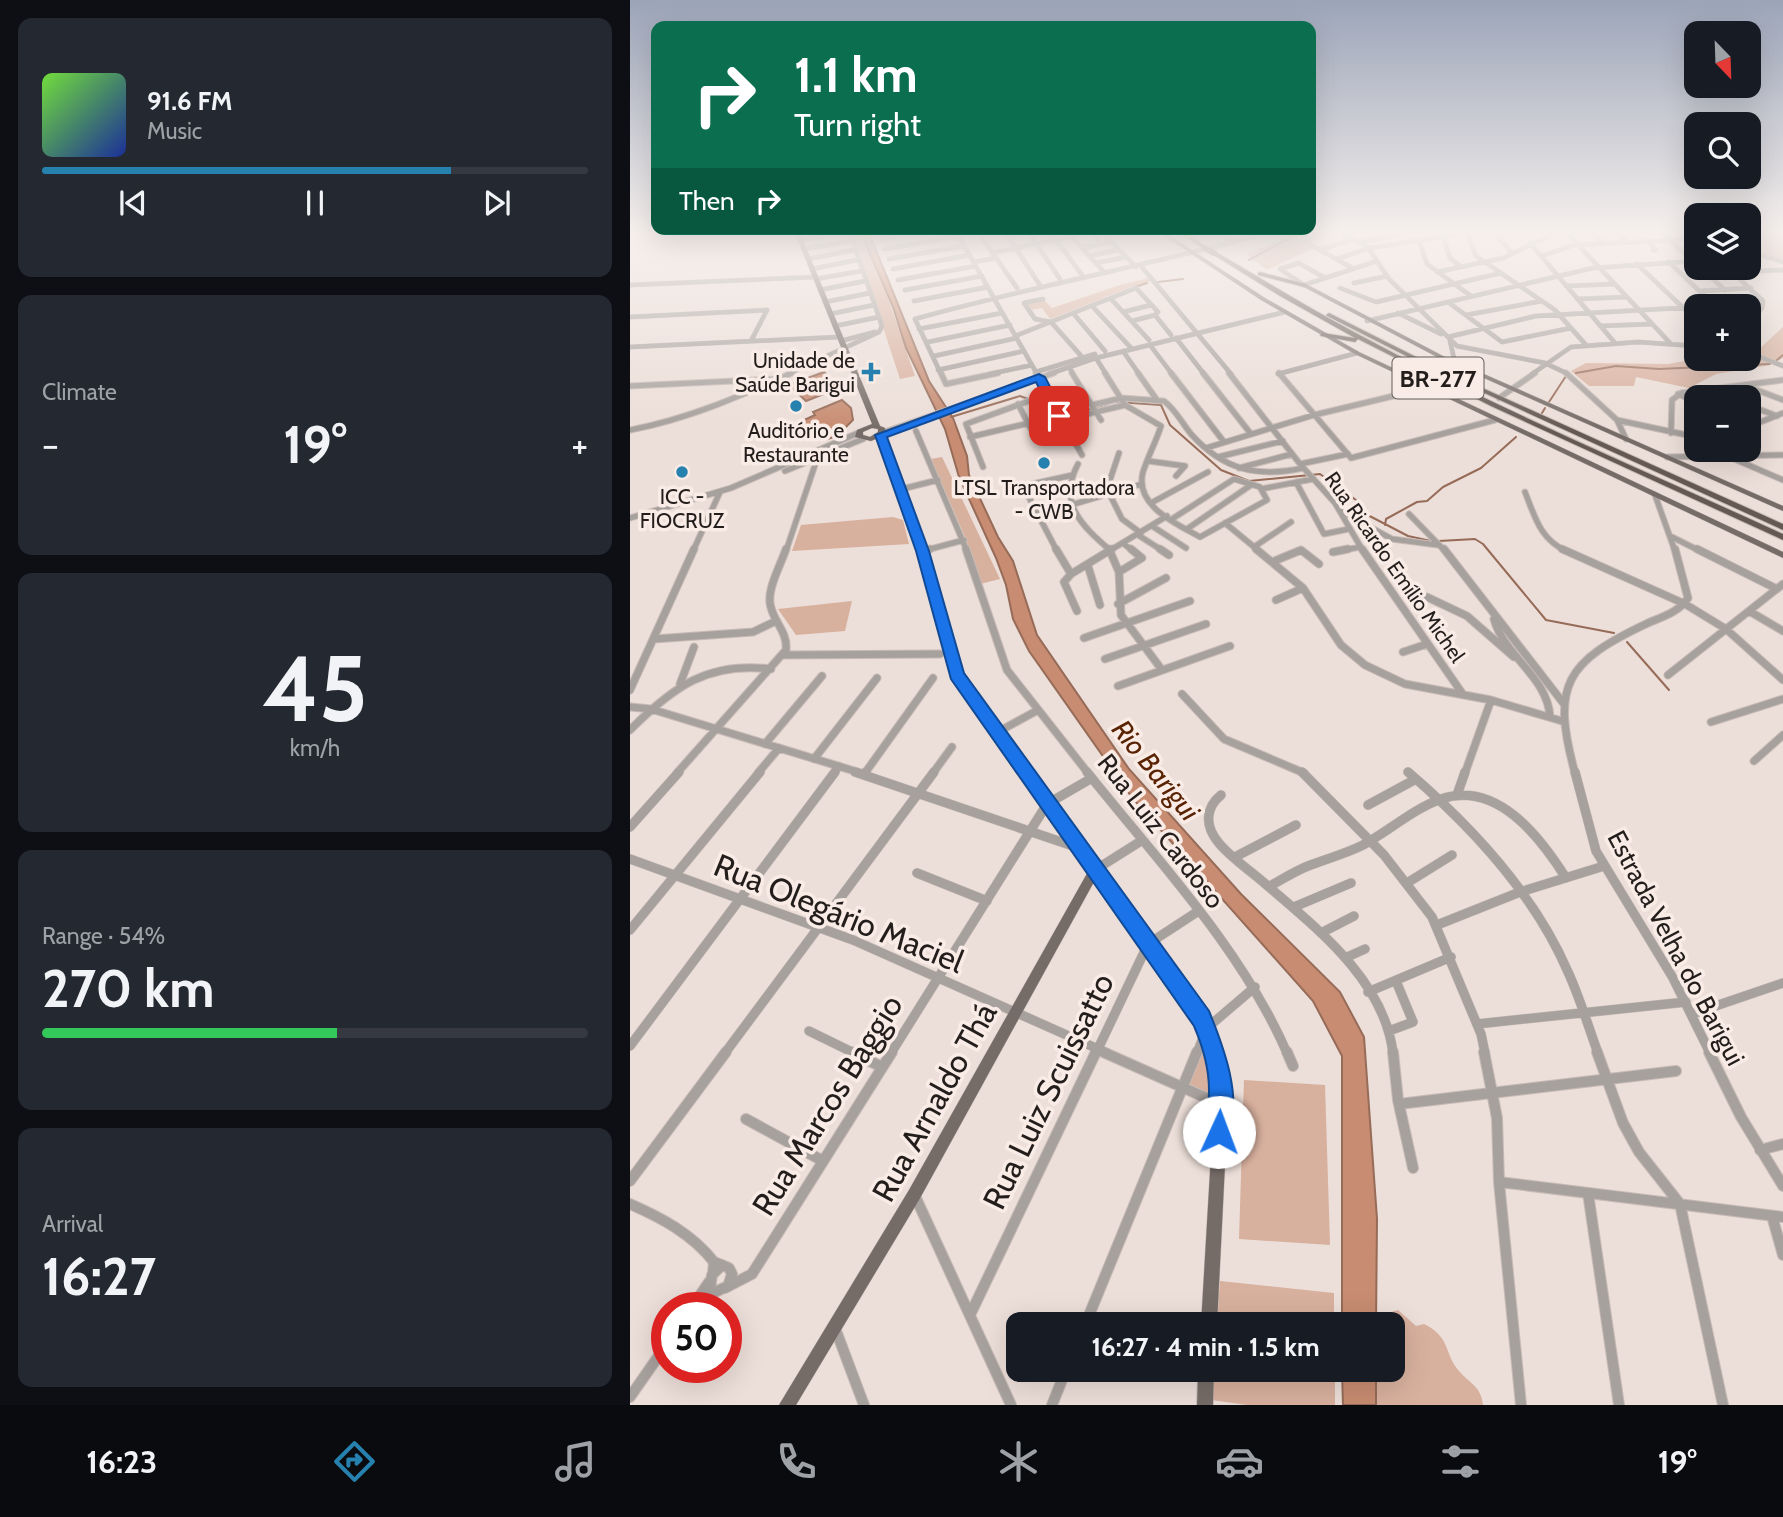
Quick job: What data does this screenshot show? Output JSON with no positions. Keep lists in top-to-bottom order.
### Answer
{
  "streets": {
    "highway": ["BR-277"],
    "main road": ["Rua Arnaldo Thá"],
    "street": [
      "Rua Ricardo Emílio Michel",
      "Rua Luiz Cardoso",
      "Rua Olegário Maciel",
      "Estrada Velha do Barigui",
      "Rua Luiz Scuissatto",
      "Rua Marcos Baggio"
    ]
  },
  "crossings": [
    ["Rua Luiz Cardoso", "Rua Arnaldo Thá"],
    ["Rua Luiz Cardoso", "Rua Marcos Baggio"],
    ["Rua Olegário Maciel", "Rua Luiz Scuissatto"],
    ["Rua Olegário Maciel", "Rua Arnaldo Thá"],
    ["Rua Olegário Maciel", "Rua Marcos Baggio"]
  ],
  "water": ["Rio Barigui"],
  "places": {
    "health": ["Unidade de Saúde Barigui"],
    "other": ["Auditório e Restaurante", "LTSL Transportadora - CWB", "ICC - FIOCRUZ"]
  },
  "north": "bottom right",
  "page": {
    "map_buttons": ["+", "−"],
    "turn": ["1.1 km", "Turn right"],
    "song": ["91.6 FM", "Music"],
    "then": "Then",
    "tile": [
      "Climate",
      ["45", "km/h"],
      ["Range · 54%", "270 km"],
      ["Arrival", "16:27"]
    ],
    "heat": ["−", "19°", "+"],
    "limit": "50",
    "trip": "16:27 · 4 min · 1.5 km",
    "tabs": ["16:23", "19°"]
  }
}
